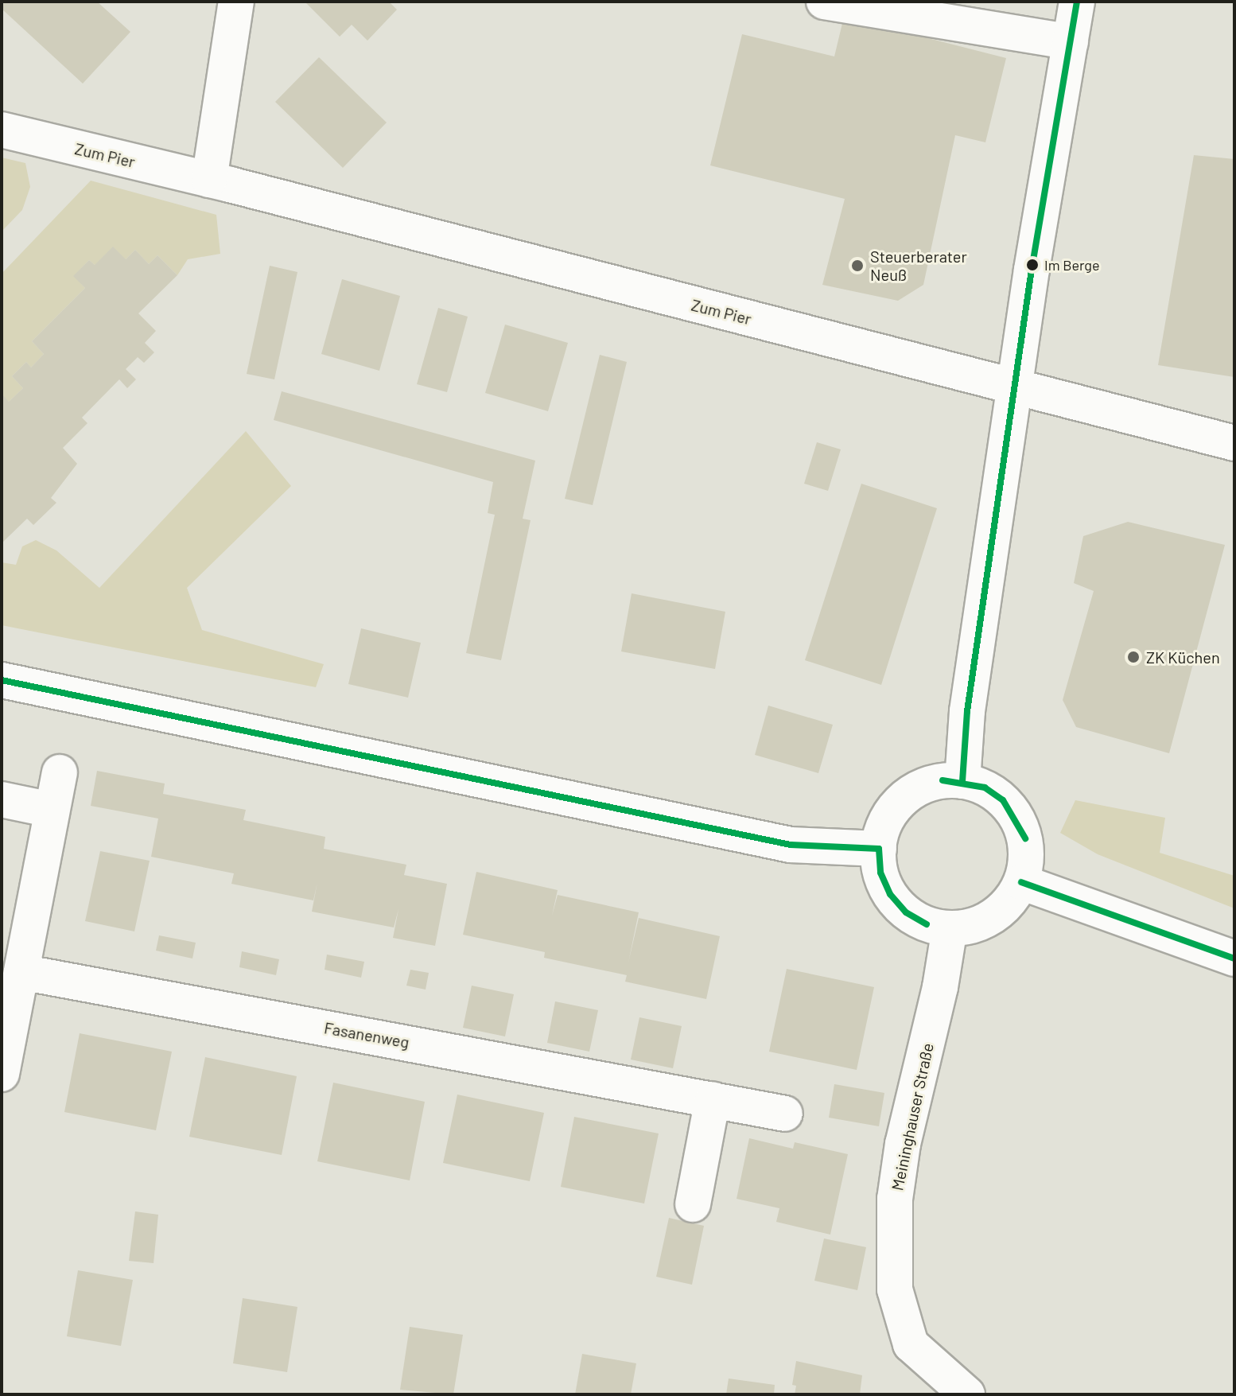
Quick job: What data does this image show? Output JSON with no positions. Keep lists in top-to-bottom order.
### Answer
{
  "streets": {
    "street": ["Zum Pier", "Fasanenweg", "Meininghauser Straße"]
  },
  "places": ["Im Berge", "Steuerberater Neuß", "ZK Küchen"]
}
